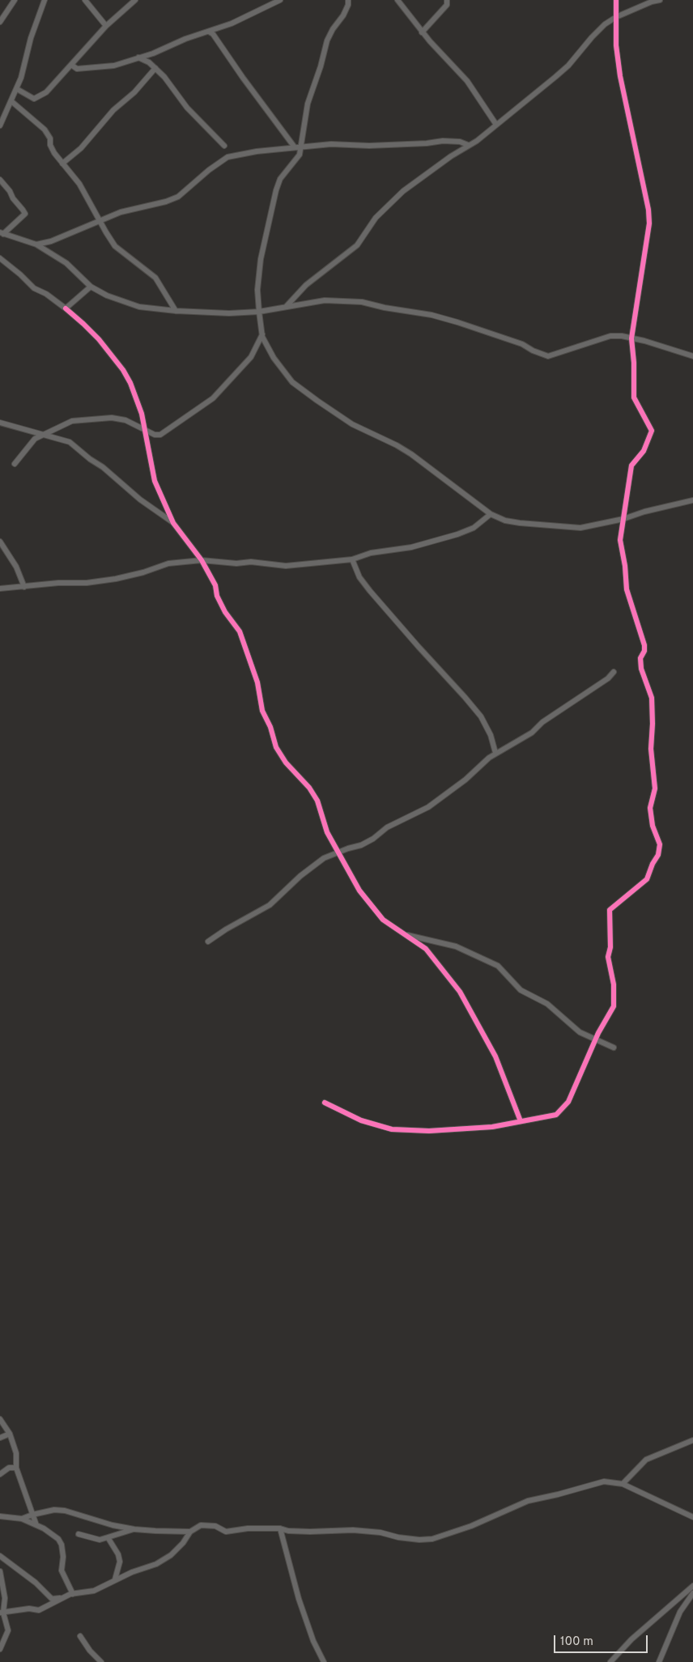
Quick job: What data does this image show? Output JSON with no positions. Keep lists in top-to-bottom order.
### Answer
{
  "scale_bar": "100 m"
}
